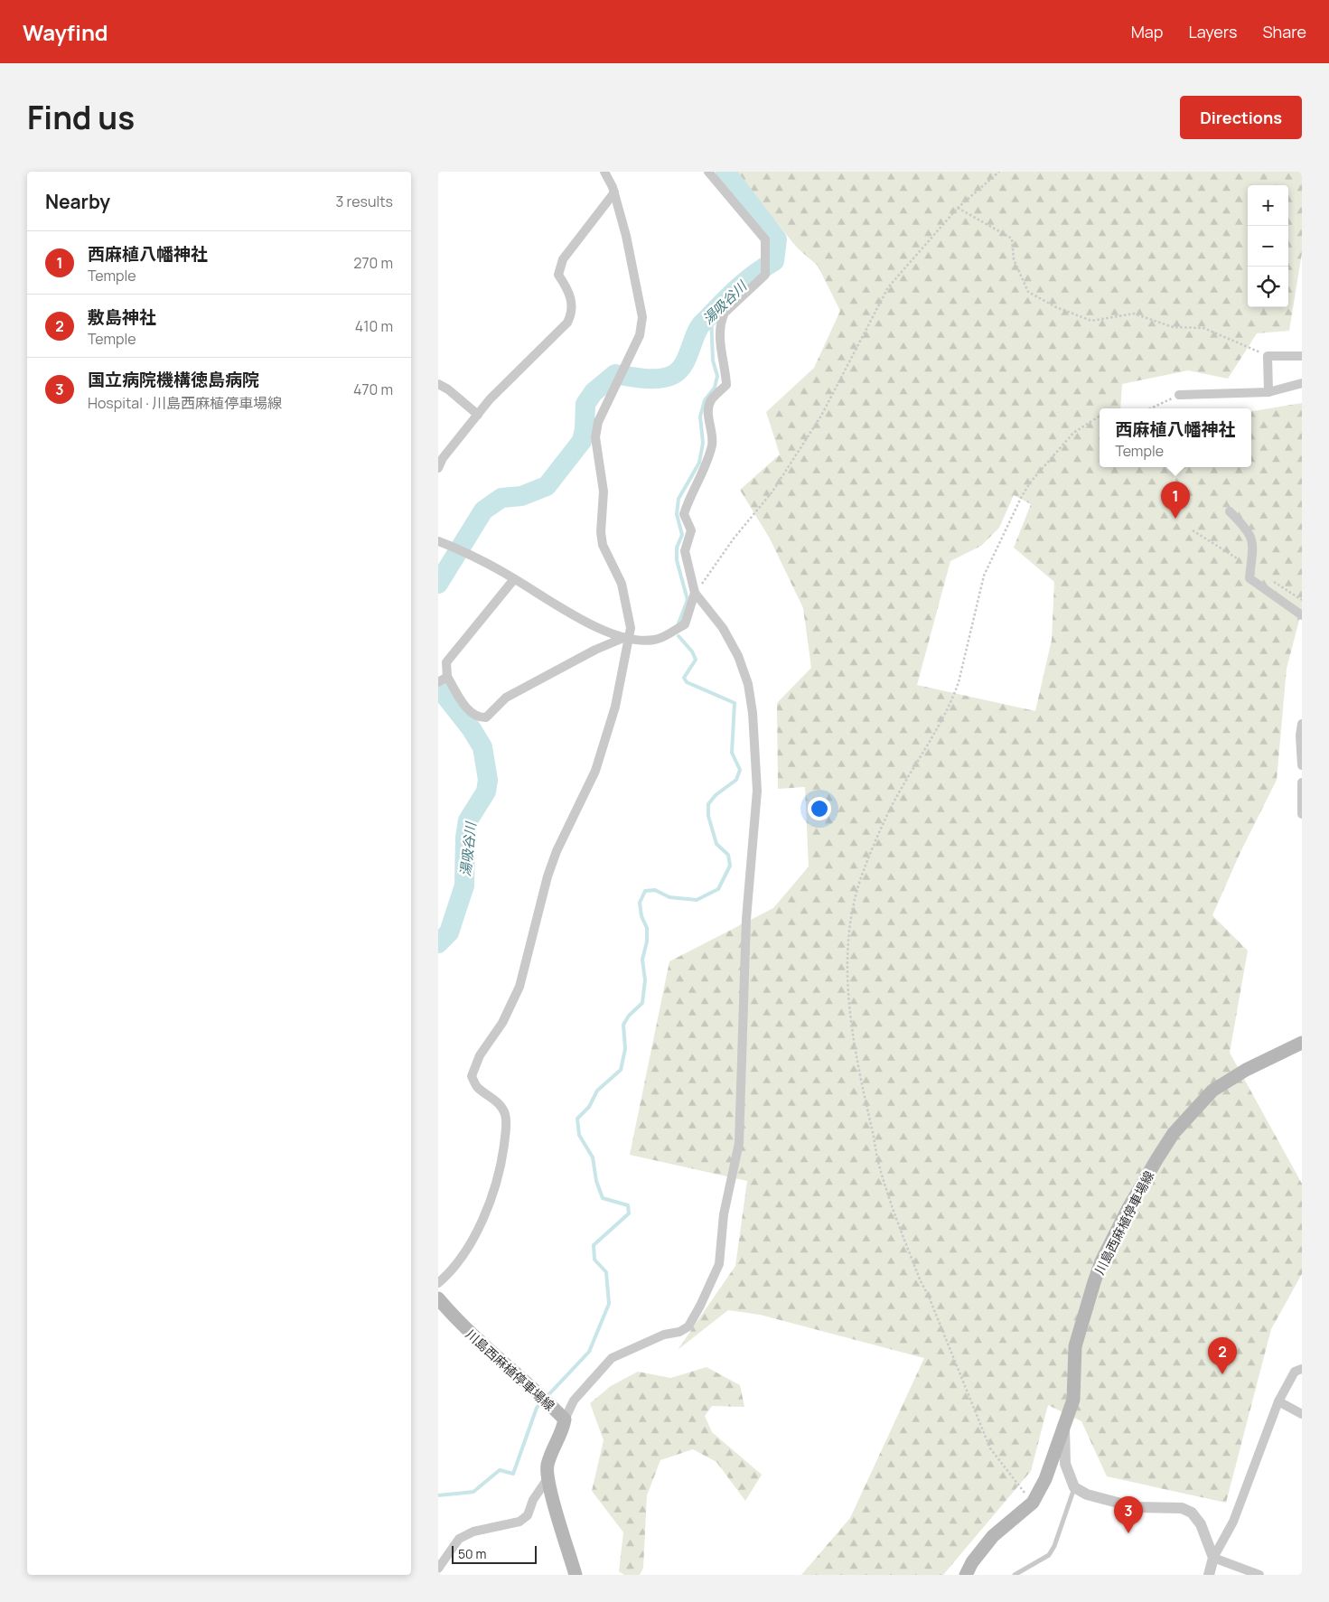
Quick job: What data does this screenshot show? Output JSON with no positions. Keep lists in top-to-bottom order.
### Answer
{
  "streets": {
    "main road": ["川島西麻植停車場線"]
  },
  "water": ["湯吸谷川"],
  "scale_bar": "50 m",
  "page": {
    "header": "Wayfind",
    "nav": ["Map", "Layers", "Share"],
    "title": "Find us",
    "buttons": "Directions",
    "heading": ["Nearby", "3 results"],
    "map_buttons": ["+", "−"],
    "list": [
      {
        "mark": "1",
        "name": "西麻植八幡神社",
        "note": "Temple",
        "value": "270 m"
      },
      {
        "mark": "2",
        "name": "敷島神社",
        "note": "Temple",
        "value": "410 m"
      },
      {
        "mark": "3",
        "name": "国立病院機構徳島病院",
        "note": "Hospital · 川島西麻植停車場線",
        "value": "470 m"
      }
    ],
    "popup": ["西麻植八幡神社", "Temple"],
    "pins": ["1", "2", "3"],
    "scale": "50 m"
  }
}
